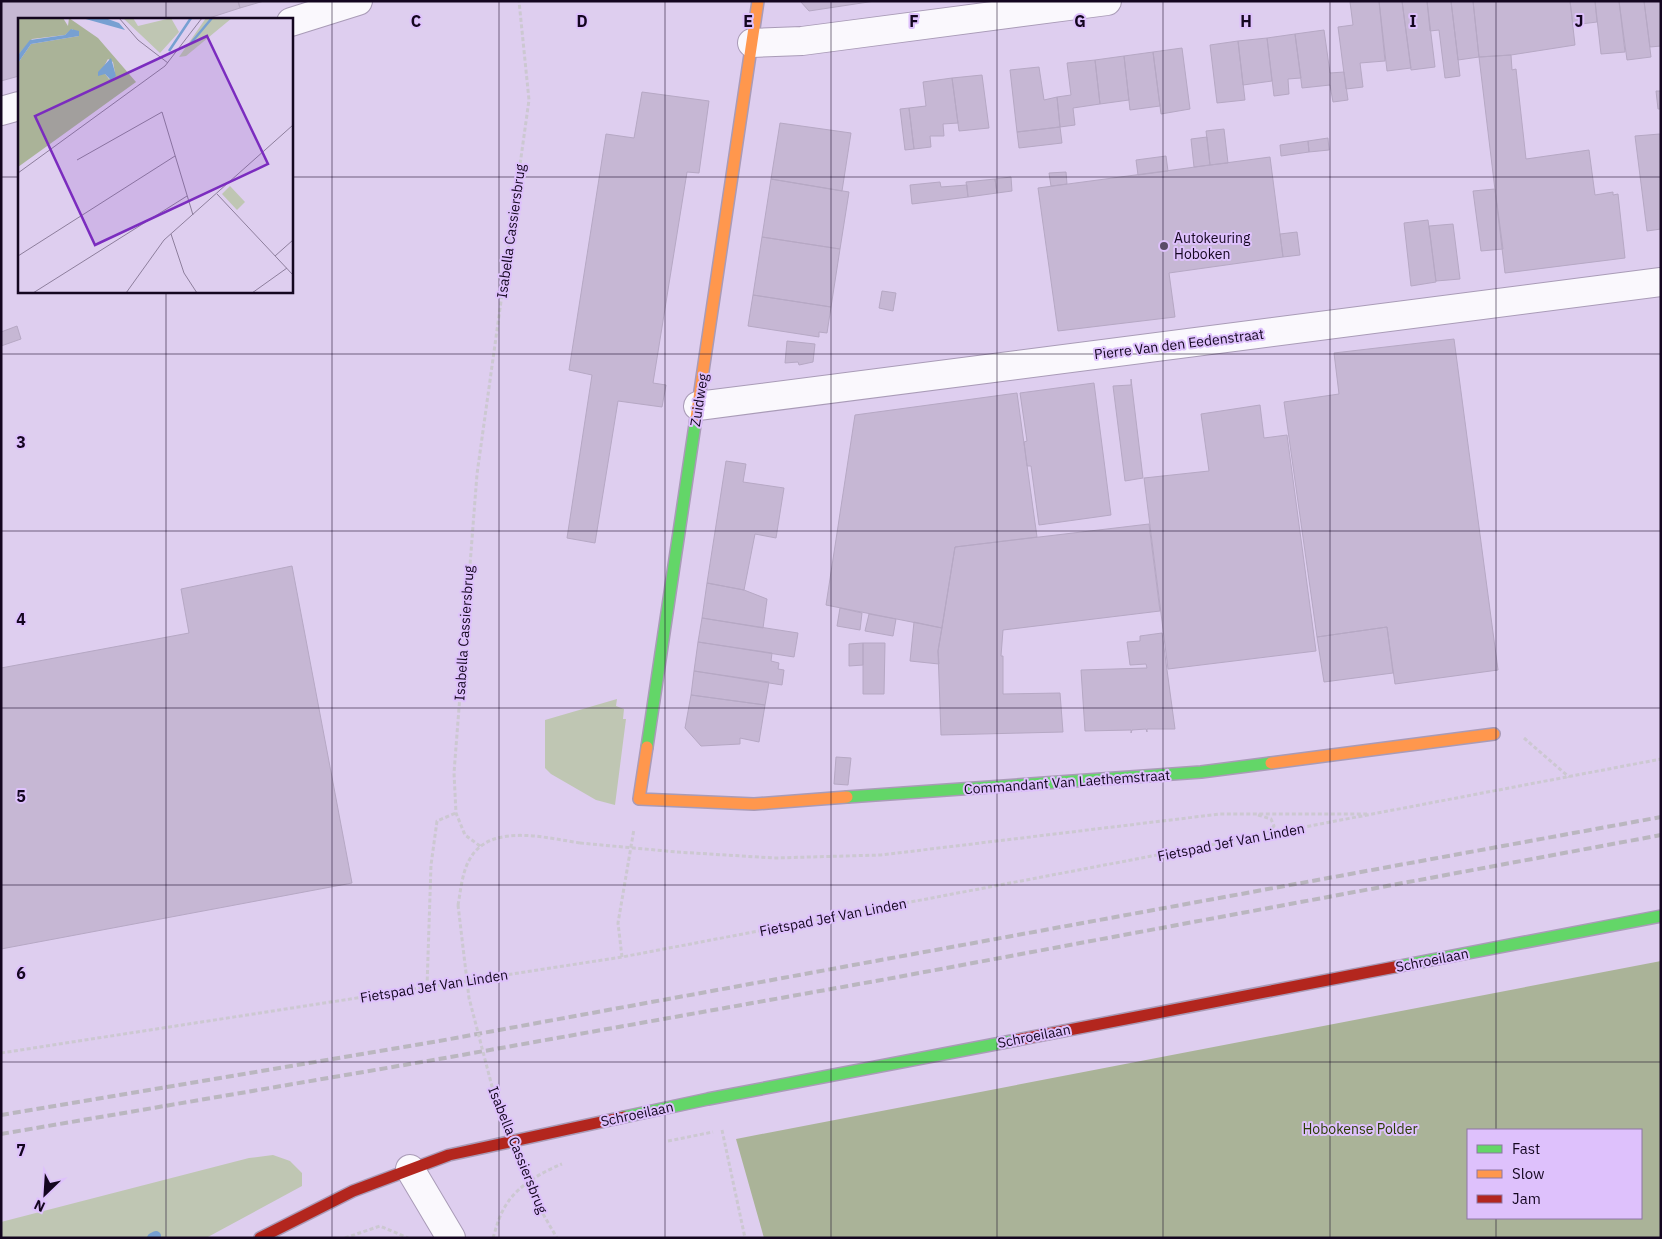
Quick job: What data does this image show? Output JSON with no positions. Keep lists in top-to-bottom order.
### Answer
{
  "streets": {
    "street": [
      "Pierre Van den Eedenstraat",
      "Zuidweg",
      "Commandant Van Laethemstraat",
      "Schroeilaan"
    ],
    "path": ["Isabella Cassiersbrug", "Fietspad Jef Van Linden"]
  },
  "crossings": [
    ["Pierre Van den Eedenstraat", "Zuidweg"],
    ["Zuidweg", "Commandant Van Laethemstraat"]
  ],
  "parks": ["Hobokense Polder"],
  "places": ["Autokeuring Hoboken"],
  "legend": ["Fast", "Slow", "Jam"],
  "north": "bottom left",
  "grid": {
    "columns": [
      "C",
      "D",
      "E",
      "F",
      "G",
      "H",
      "I",
      "J"
    ],
    "rows": [
      "3",
      "4",
      "5",
      "6",
      "7"
    ]
  }
}
